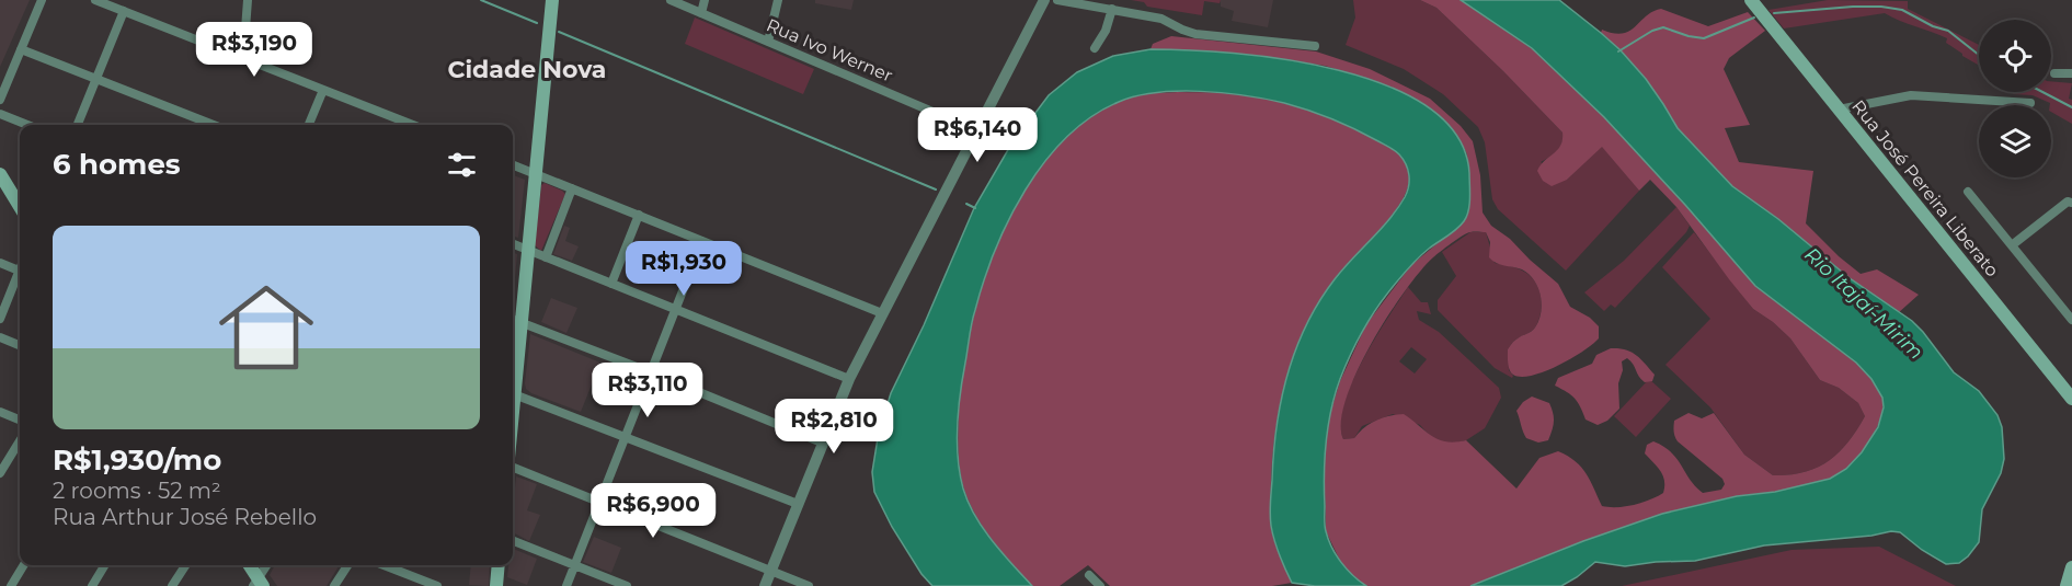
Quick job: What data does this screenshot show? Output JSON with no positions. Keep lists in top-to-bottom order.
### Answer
{
  "streets": {
    "main road": ["Rua José Pereira Liberato"],
    "street": ["Rua Ivo Werner"]
  },
  "districts": ["Cidade Nova"],
  "water": ["Rio Itajaí-Mirim"],
  "page": {
    "price": [
      "R$3,190",
      "R$6,140",
      "R$1,930",
      "R$3,110",
      "R$2,810",
      "R$6,900"
    ],
    "heading": "6 homes",
    "list": [
      {
        "name": "R$1,930/mo",
        "note": "2 rooms · 52 m² · Rua Arthur José Rebello"
      }
    ]
  }
}
